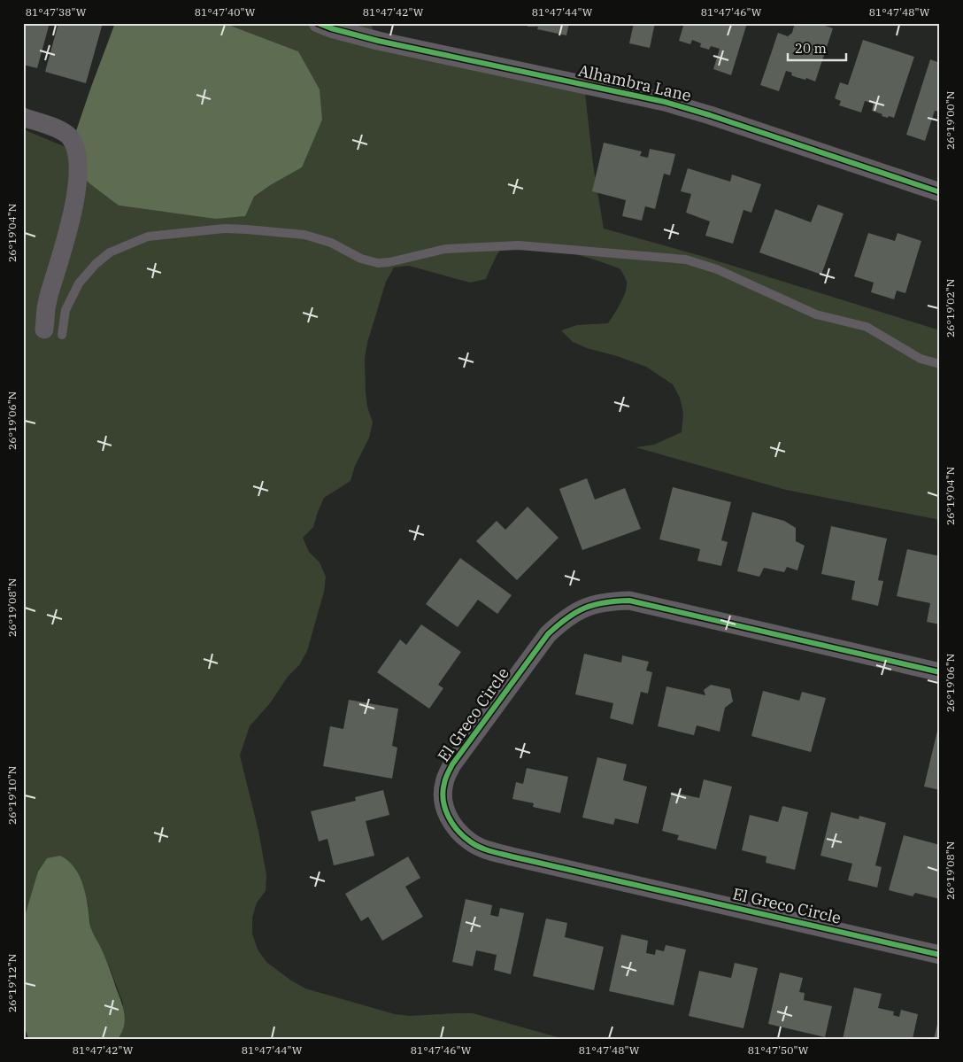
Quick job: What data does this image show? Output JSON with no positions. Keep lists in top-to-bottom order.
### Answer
{
  "streets": {
    "street": ["Alhambra Lane", "El Greco Circle"]
  },
  "scale_bar": "20 m",
  "coordinates": [
    "81°47'38\"W",
    "81°47'40\"W",
    "81°47'42\"W",
    "81°47'44\"W",
    "81°47'46\"W",
    "81°47'48\"W",
    "26°19'00\"N",
    "26°19'04\"N",
    "26°19'02\"N",
    "26°19'06\"N",
    "26°19'08\"N",
    "26°19'10\"N",
    "26°19'12\"N",
    "81°47'50\"W"
  ]
}
